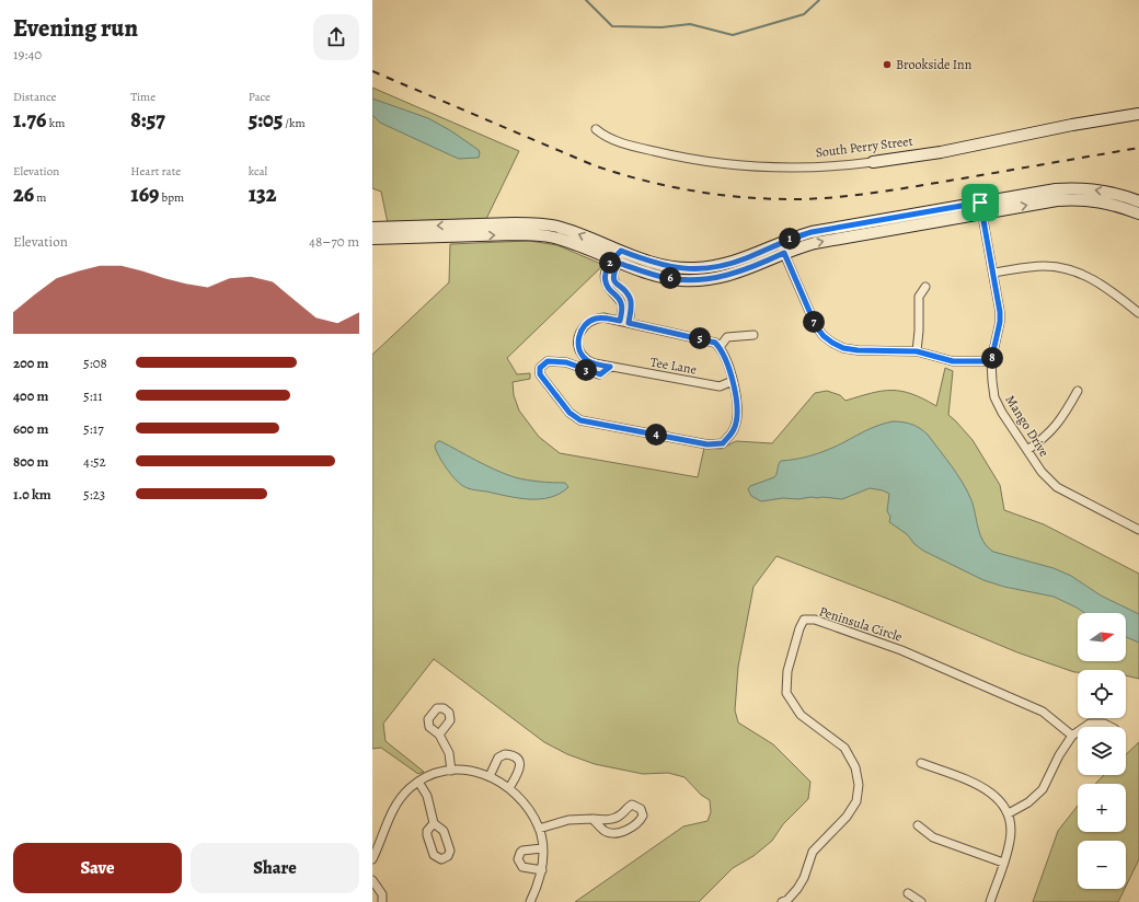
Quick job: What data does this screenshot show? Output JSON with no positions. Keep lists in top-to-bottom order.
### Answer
{
  "streets": {
    "street": [
      "South Perry Street",
      "Tee Lane",
      "Mango Drive",
      "Peninsula Circle"
    ]
  },
  "places": ["Brookside Inn"],
  "north": "right",
  "page": {
    "heading": ["Evening run", "19:40"],
    "stats": [
      ["Distance", "1.76 km"],
      ["Time", "8:57"],
      ["Pace", "5:05 /km"],
      ["Elevation", "26 m"],
      ["Heart rate", "169 bpm"],
      ["kcal", "132"]
    ],
    "chart": ["Elevation", "48–70 m"],
    "pins": [
      "1",
      "2",
      "6",
      "7",
      "5",
      "8",
      "3",
      "4"
    ],
    "list": [
      {
        "name": "200 m",
        "note": "5:08"
      },
      {
        "name": "400 m",
        "note": "5:11"
      },
      {
        "name": "600 m",
        "note": "5:17"
      },
      {
        "name": "800 m",
        "note": "4:52"
      },
      {
        "name": "1.0 km",
        "note": "5:23"
      }
    ],
    "map_buttons": ["+", "−"],
    "buttons": ["Save", "Share"]
  }
}
